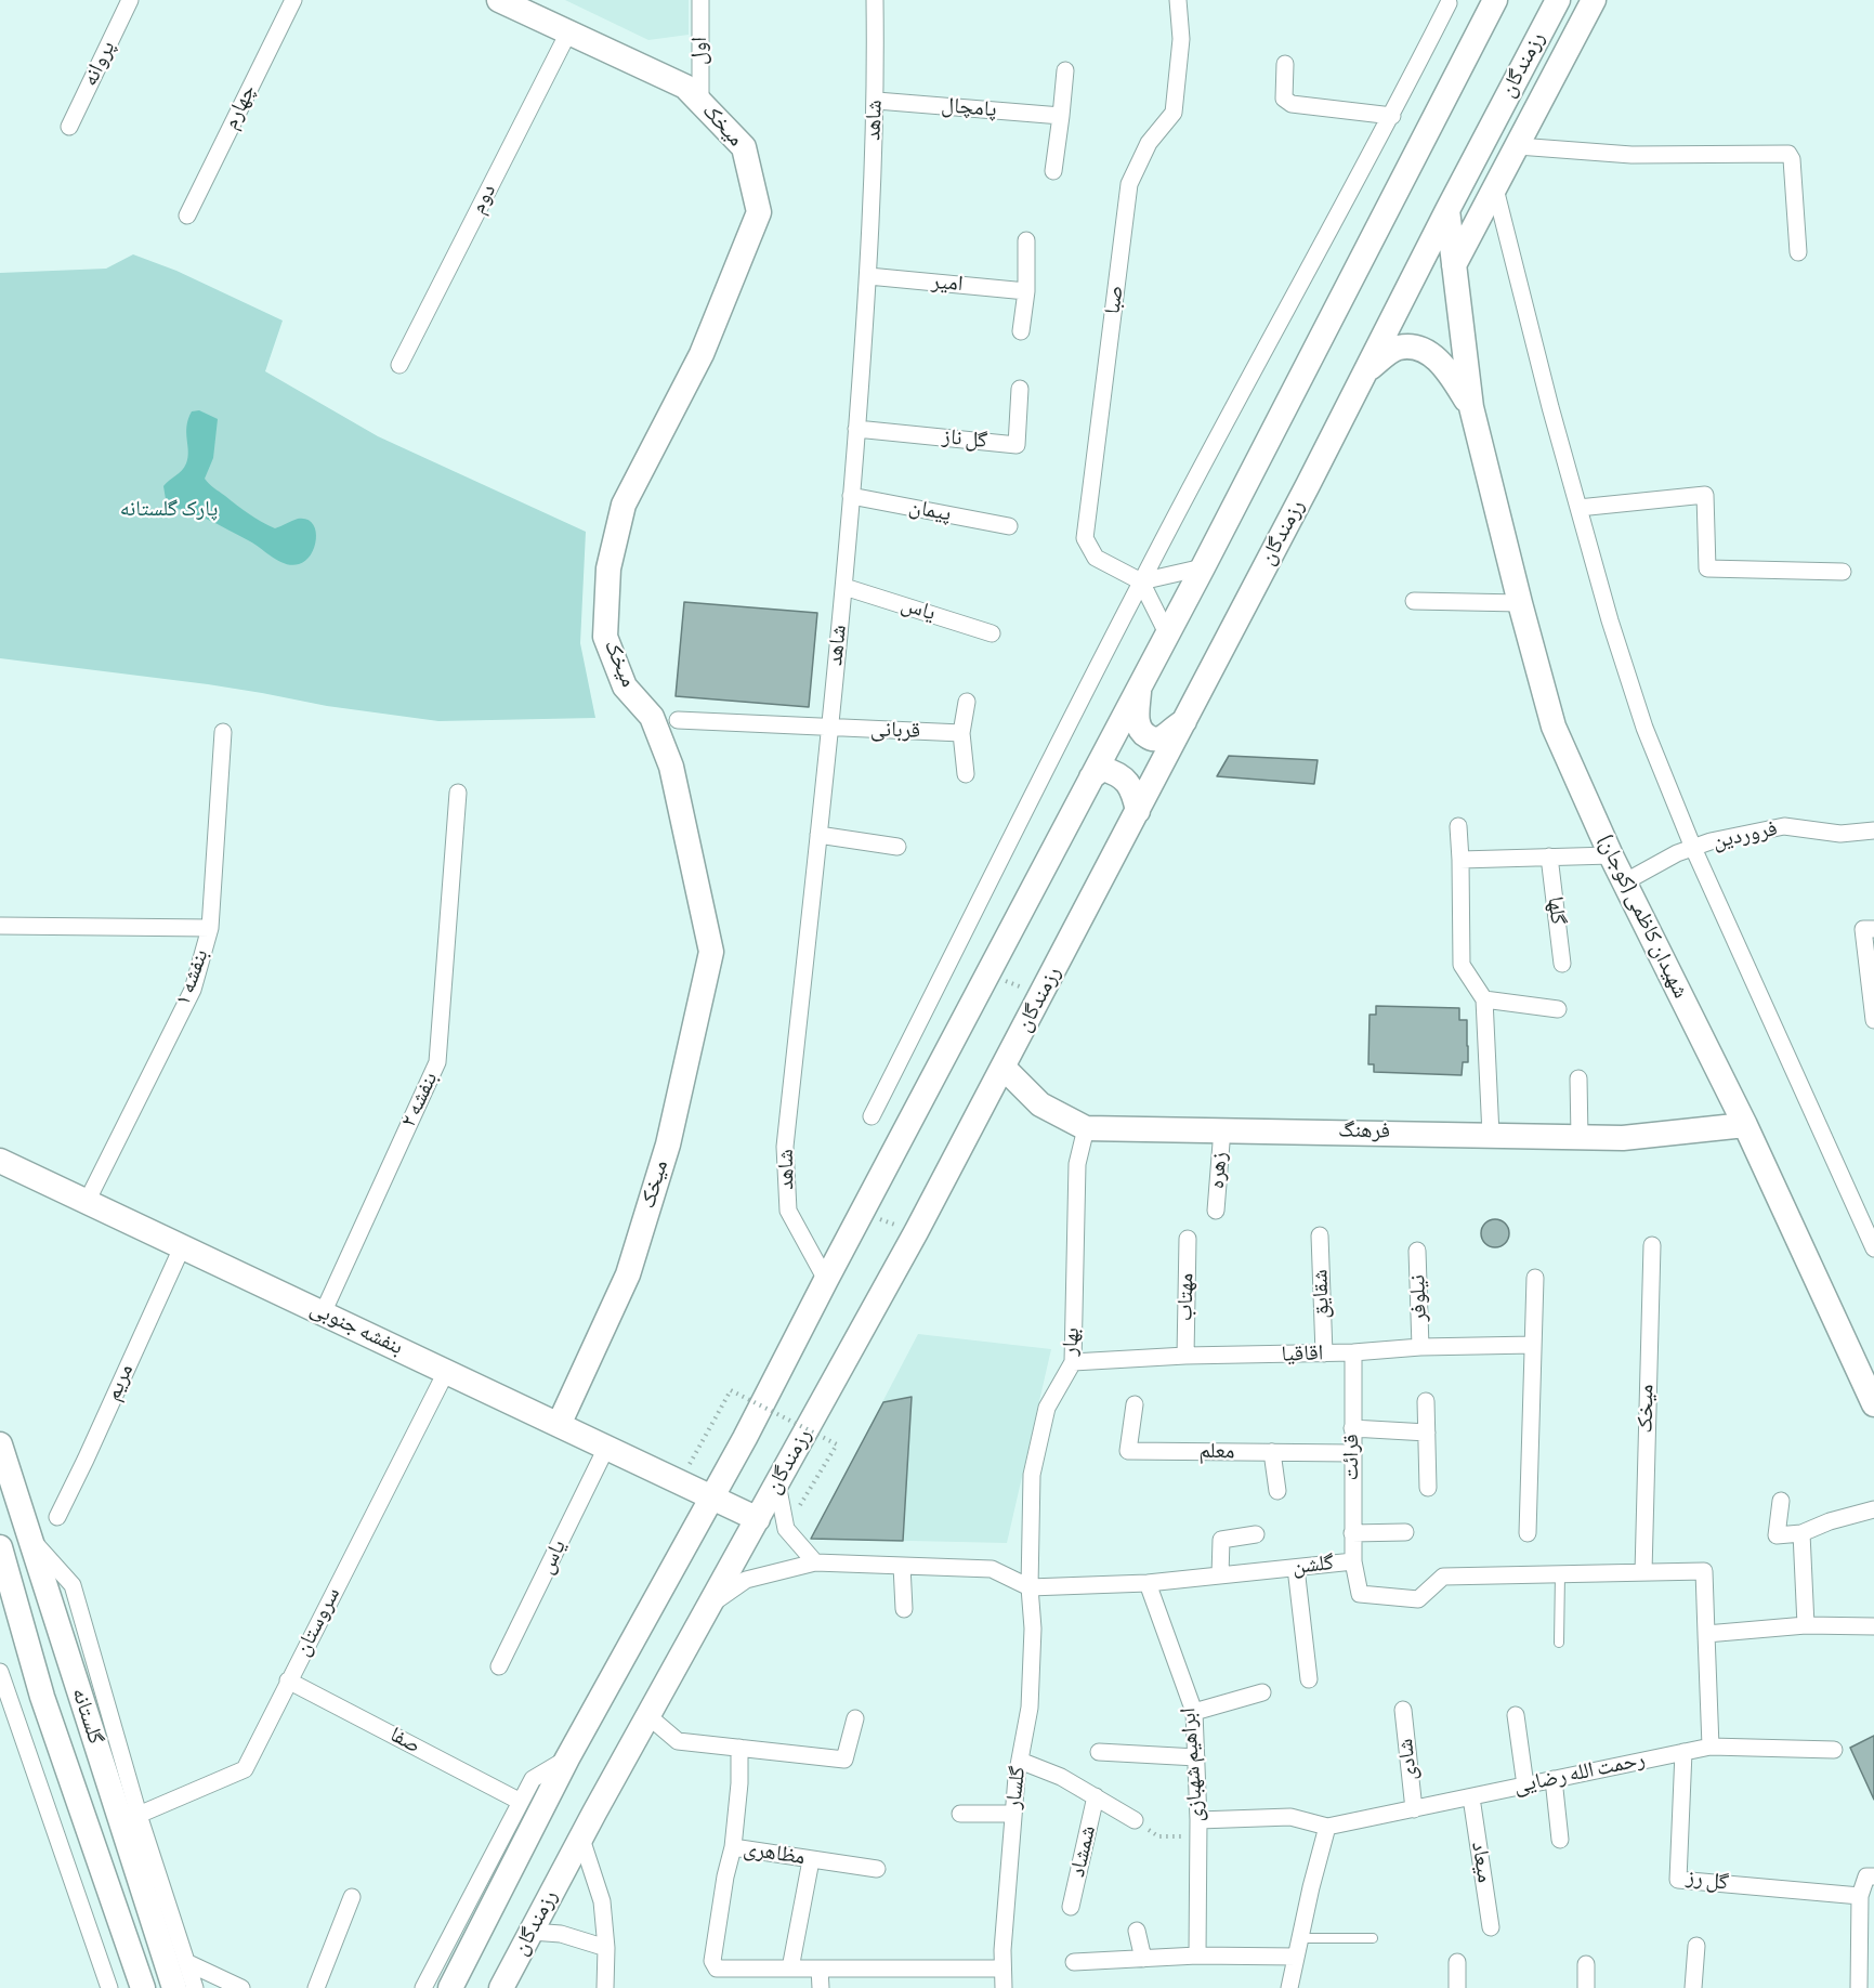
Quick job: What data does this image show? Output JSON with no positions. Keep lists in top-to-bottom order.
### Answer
{
  "streets": {
    "main road": [
      "رزمندگان",
      "میخک",
      "شهیدان کاظمی (کوجان)",
      "فرهنگ",
      "بنفشه جنوبی",
      "گلستانه"
    ],
    "street": [
      "اول",
      "پروانه",
      "چهارم",
      "پامچال",
      "شاهد",
      "دوم",
      "امیر",
      "صبا",
      "گل ناز",
      "پیمان",
      "یاس",
      "قربانی",
      "فروردین",
      "گلها",
      "بنفشه ۱",
      "بنفشه ۲",
      "زهره",
      "شقایق",
      "مهتاب",
      "نیلوفر",
      "بهار",
      "اقاقیا",
      "مریم",
      "معلم",
      "قرائت",
      "گلشن",
      "سروستان",
      "صفا",
      "شادی",
      "ابراهیم شهبازی",
      "رحمت الله رضایی",
      "گلسار",
      "شمشاد",
      "مظاهری",
      "میعاد",
      "گل رز"
    ]
  },
  "crossings": [
    ["اول", "میخک"],
    ["رزمندگان", "فرهنگ"],
    ["رزمندگان", "بنفشه جنوبی"],
    ["رزمندگان", "گلشن"],
    ["پامچال", "شاهد"],
    ["شاهد", "امیر"],
    ["شاهد", "گل ناز"],
    ["شاهد", "پیمان"],
    ["شاهد", "یاس"],
    ["شاهد", "قربانی"],
    ["میخک", "دوم"],
    ["میخک", "بنفشه جنوبی"],
    ["میخک", "گلشن"],
    ["یاس", "بنفشه جنوبی"],
    ["فروردین", "شهیدان کاظمی (کوجان)"],
    ["شهیدان کاظمی (کوجان)", "فرهنگ"],
    ["بنفشه ۱", "بنفشه جنوبی"],
    ["بنفشه ۲", "بنفشه جنوبی"],
    ["فرهنگ", "زهره"],
    ["فرهنگ", "بهار"],
    ["شقایق", "اقاقیا"],
    ["مهتاب", "اقاقیا"],
    ["نیلوفر", "اقاقیا"],
    ["بنفشه جنوبی", "مریم"],
    ["بنفشه جنوبی", "سروستان"],
    ["بهار", "اقاقیا"],
    ["بهار", "گلشن"],
    ["بهار", "گلسار"],
    ["اقاقیا", "قرائت"],
    ["معلم", "قرائت"],
    ["قرائت", "گلشن"],
    ["گلشن", "ابراهیم شهبازی"],
    ["گلشن", "گلسار"],
    ["سروستان", "صفا"],
    ["شادی", "رحمت الله رضایی"],
    ["ابراهیم شهبازی", "رحمت الله رضایی"],
    ["رحمت الله رضایی", "میعاد"],
    ["رحمت الله رضایی", "گل رز"],
    ["گلسار", "شمشاد"]
  ],
  "parks": ["پارک گلستانه"]
}
